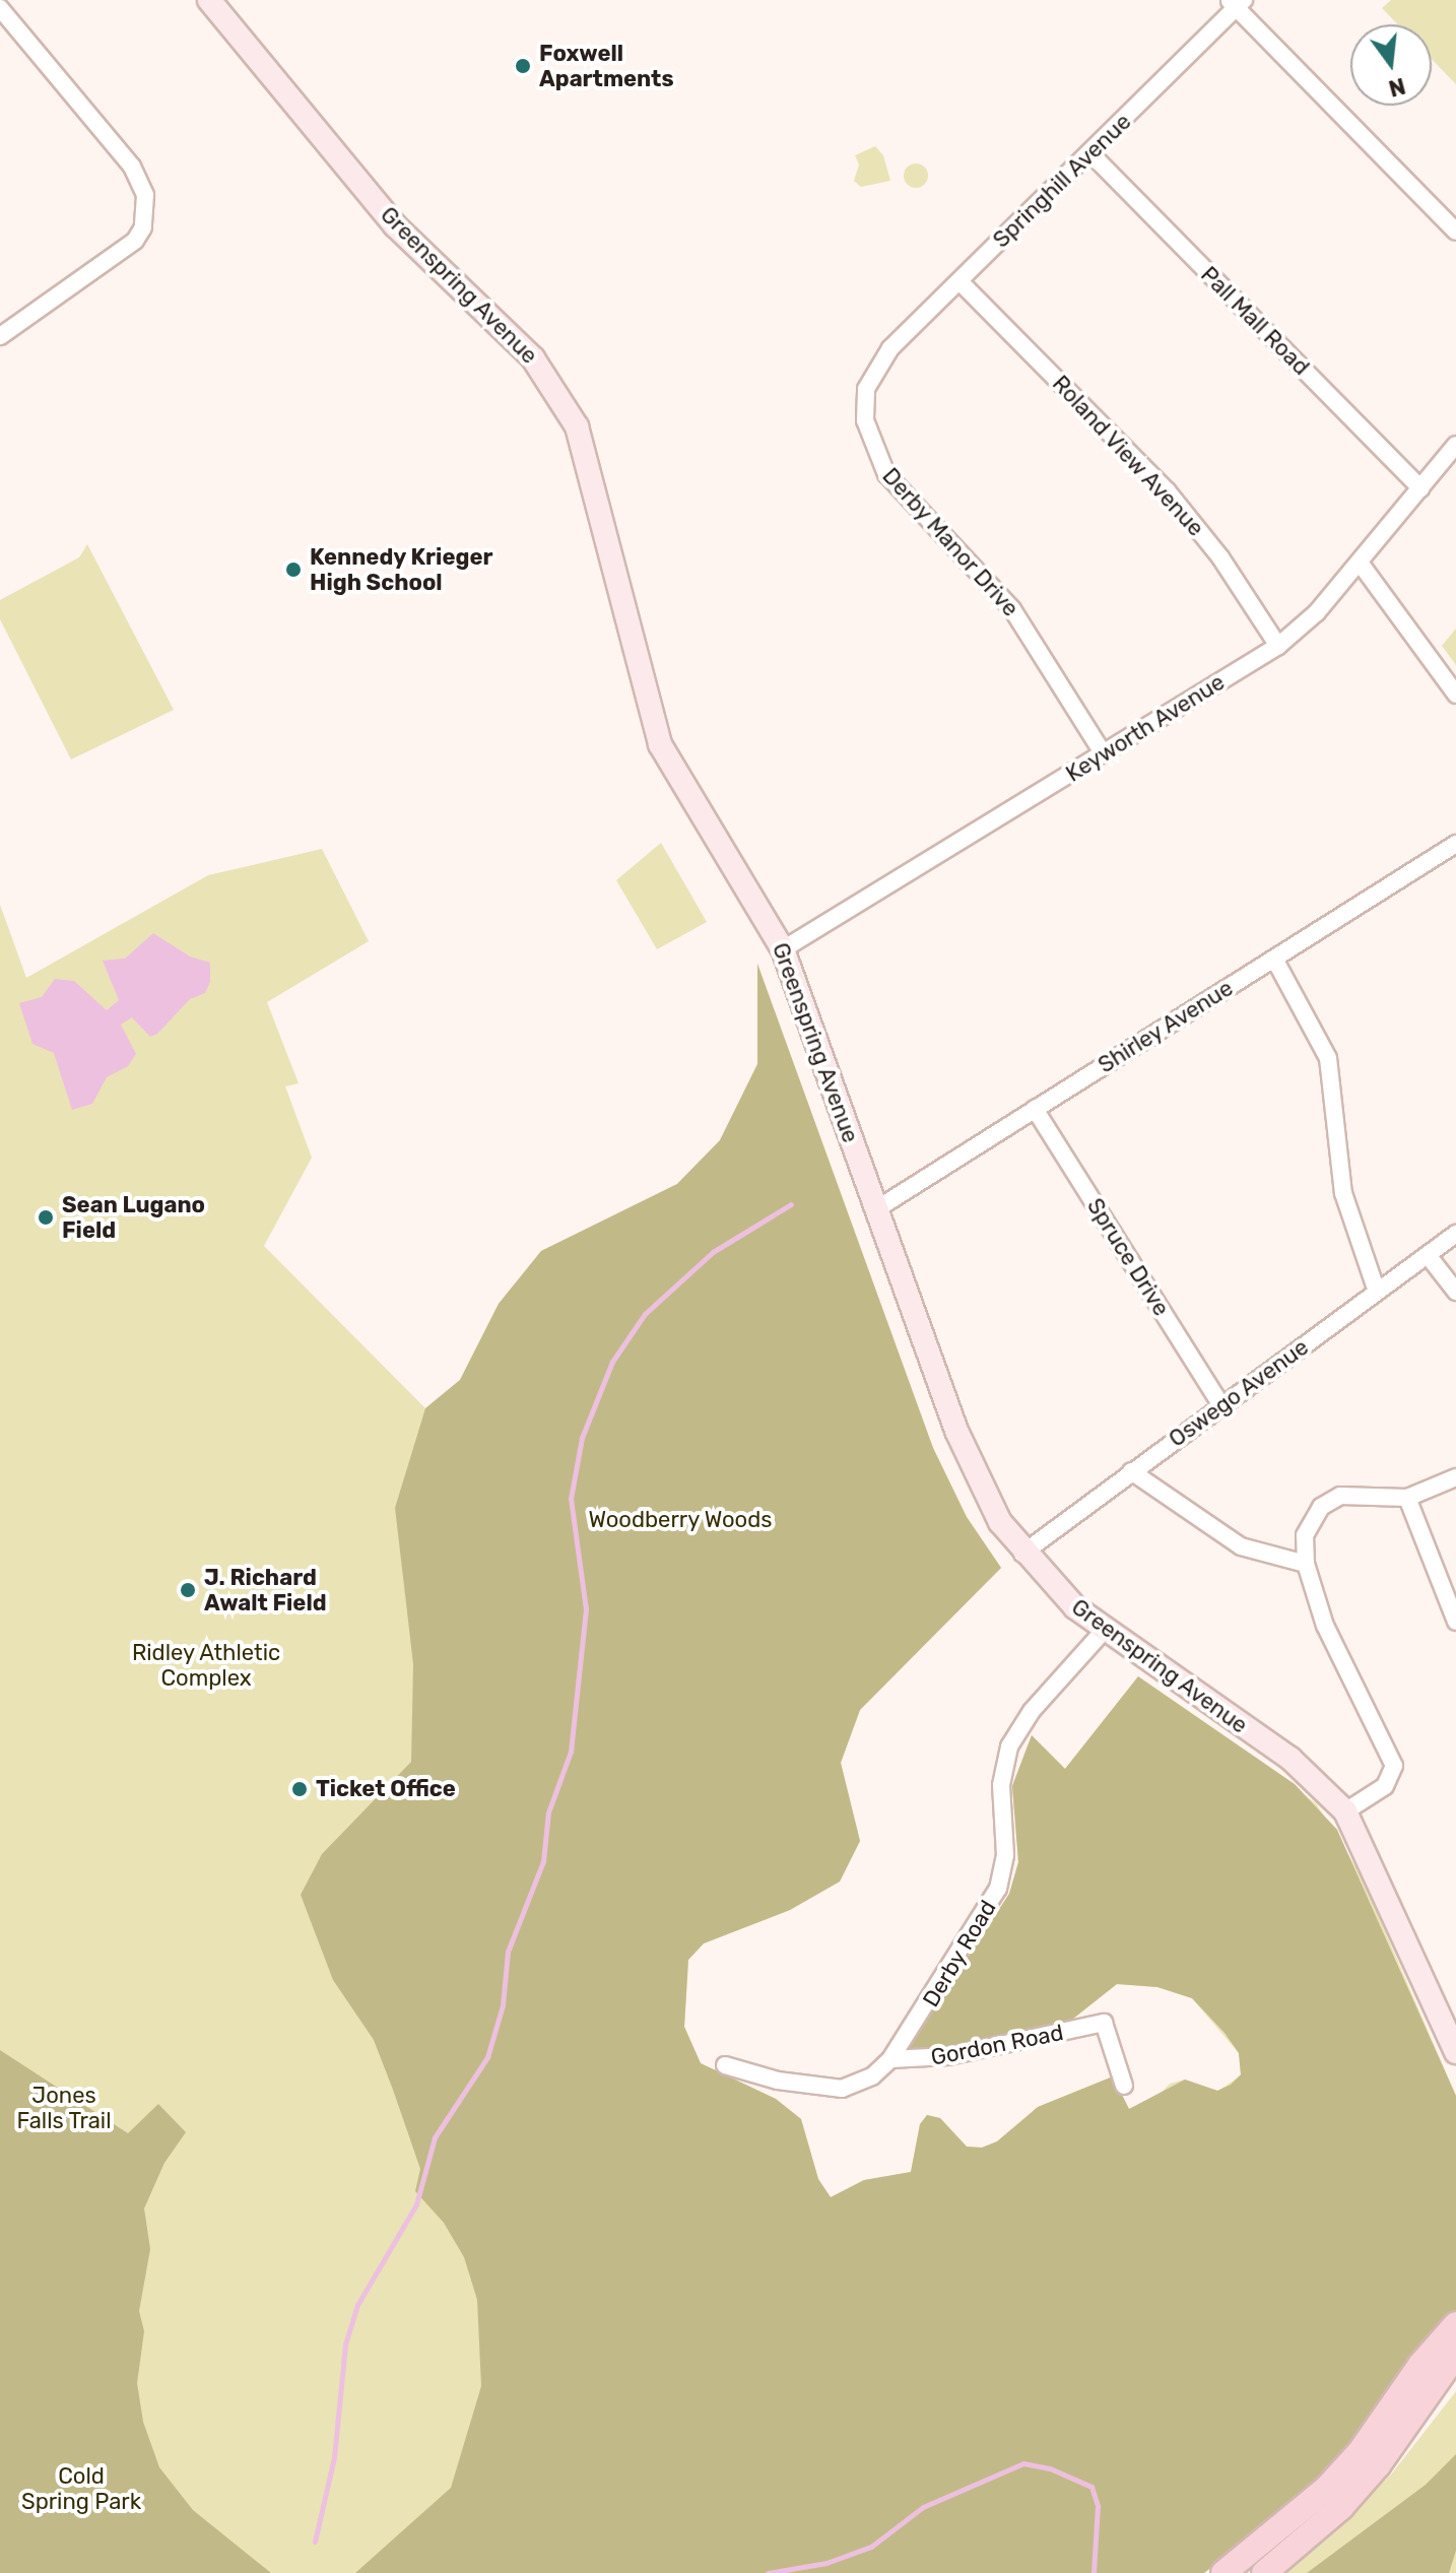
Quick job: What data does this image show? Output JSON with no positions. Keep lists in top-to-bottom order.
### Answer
{
  "streets": {
    "main road": ["Greenspring Avenue"],
    "street": [
      "Springhill Avenue",
      "Pall Mall Road",
      "Roland View Avenue",
      "Derby Manor Drive",
      "Keyworth Avenue",
      "Shirley Avenue",
      "Spruce Drive",
      "Oswego Avenue",
      "Derby Road",
      "Gordon Road"
    ]
  },
  "crossings": [
    ["Springhill Avenue", "Pall Mall Road"],
    ["Springhill Avenue", "Roland View Avenue"],
    ["Springhill Avenue", "Derby Manor Drive"],
    ["Greenspring Avenue", "Keyworth Avenue"],
    ["Greenspring Avenue", "Shirley Avenue"],
    ["Greenspring Avenue", "Oswego Avenue"],
    ["Greenspring Avenue", "Derby Road"],
    ["Pall Mall Road", "Keyworth Avenue"],
    ["Roland View Avenue", "Keyworth Avenue"],
    ["Derby Manor Drive", "Keyworth Avenue"],
    ["Shirley Avenue", "Spruce Drive"],
    ["Spruce Drive", "Oswego Avenue"],
    ["Derby Road", "Gordon Road"]
  ],
  "parks": [
    "Woodberry Woods",
    "Ridley Athletic Complex",
    "Jones Falls Trail",
    "Cold Spring Park"
  ],
  "places": [
    "Foxwell Apartments",
    "Kennedy Krieger High School",
    "Sean Lugano Field",
    "J. Richard Awalt Field",
    "Ticket Office"
  ],
  "north": "bottom"
}
